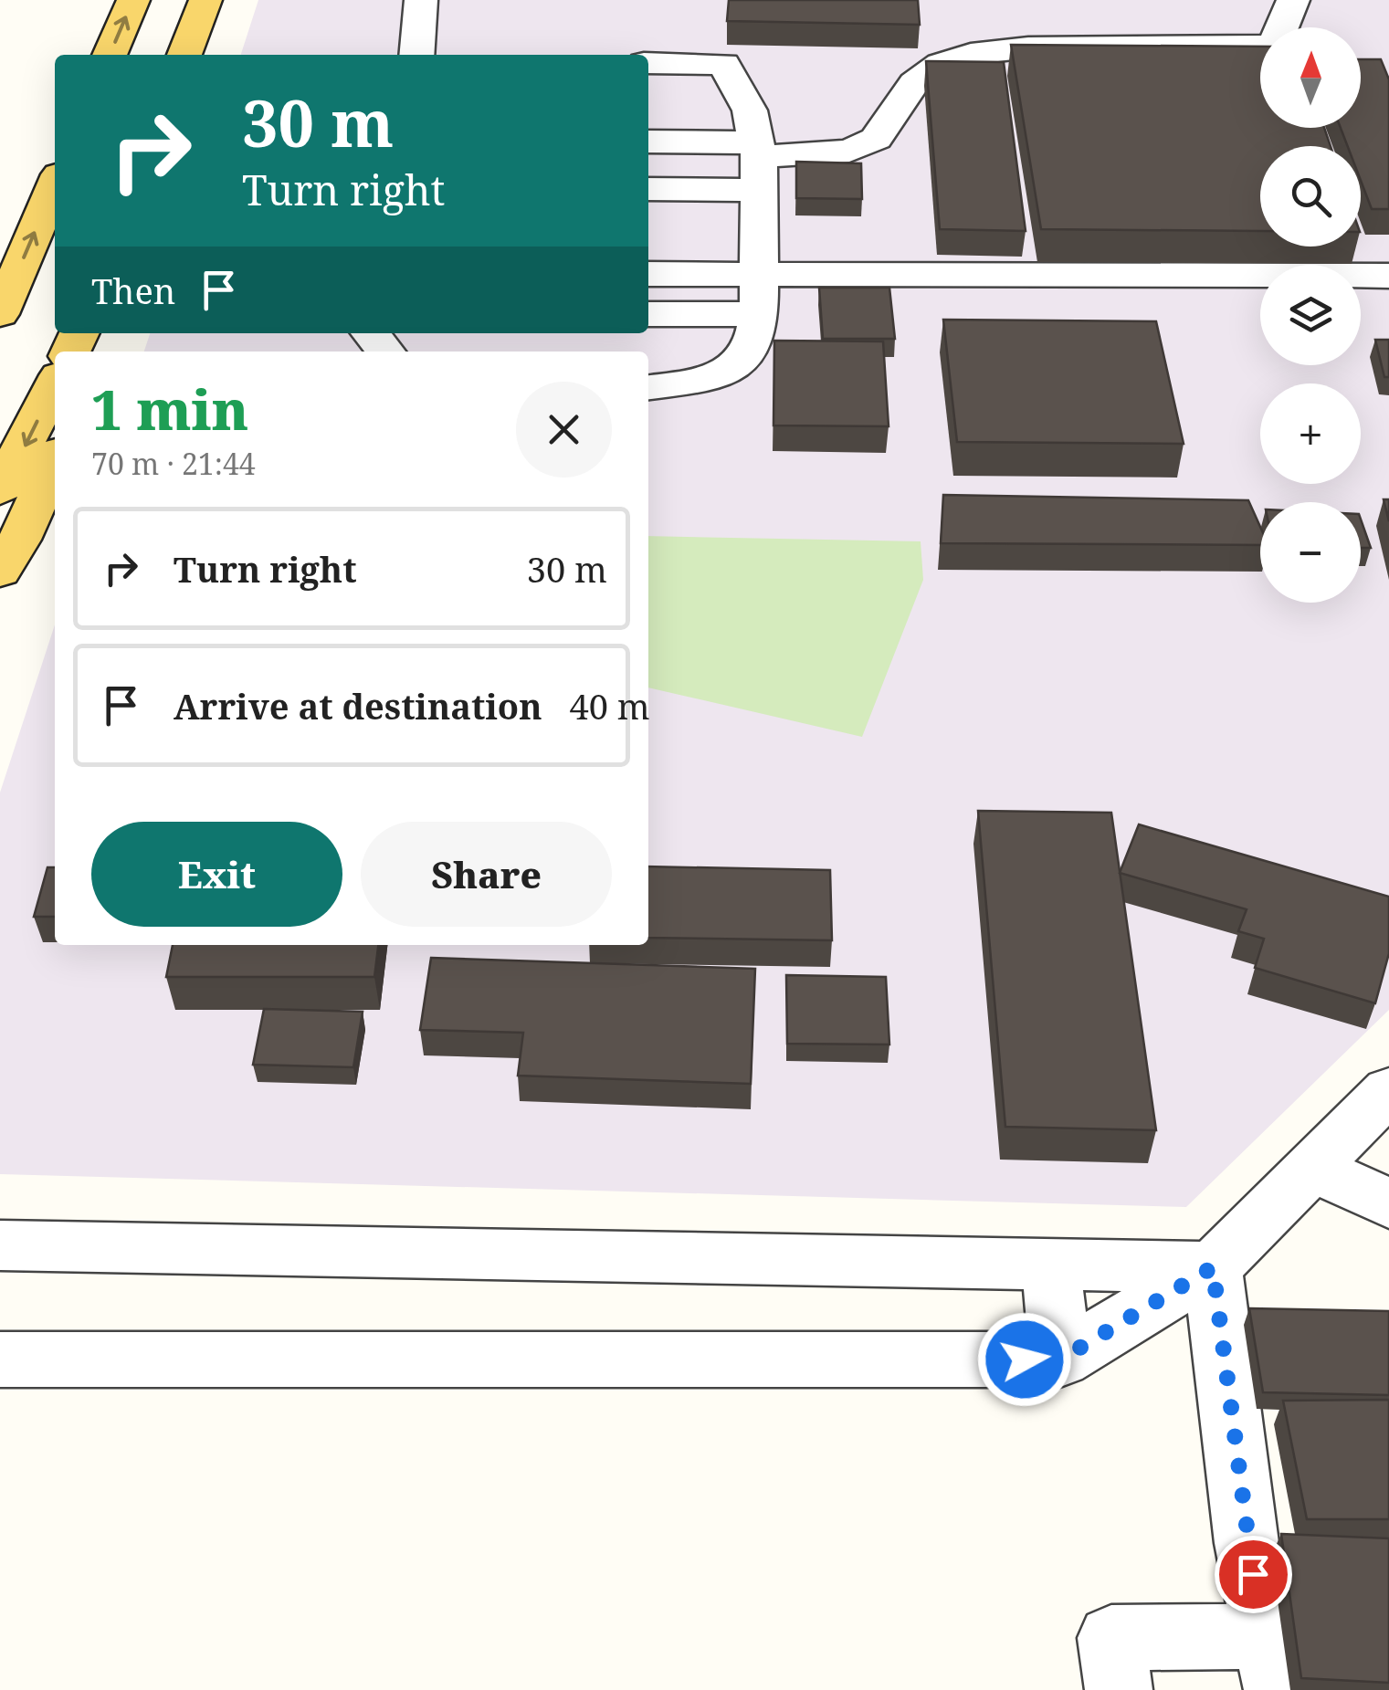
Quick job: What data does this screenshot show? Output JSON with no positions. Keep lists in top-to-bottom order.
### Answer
{
  "north": "top",
  "page": {
    "map_buttons": ["+", "−"],
    "turn": ["30 m", "Turn right"],
    "then": "Then",
    "heading": ["1 min", "70 m · 21:44"],
    "list": [
      {
        "name": "Turn right",
        "value": "30 m"
      },
      {
        "name": "Arrive at destination",
        "value": "40 m"
      }
    ],
    "buttons": ["Exit", "Share"]
  }
}
